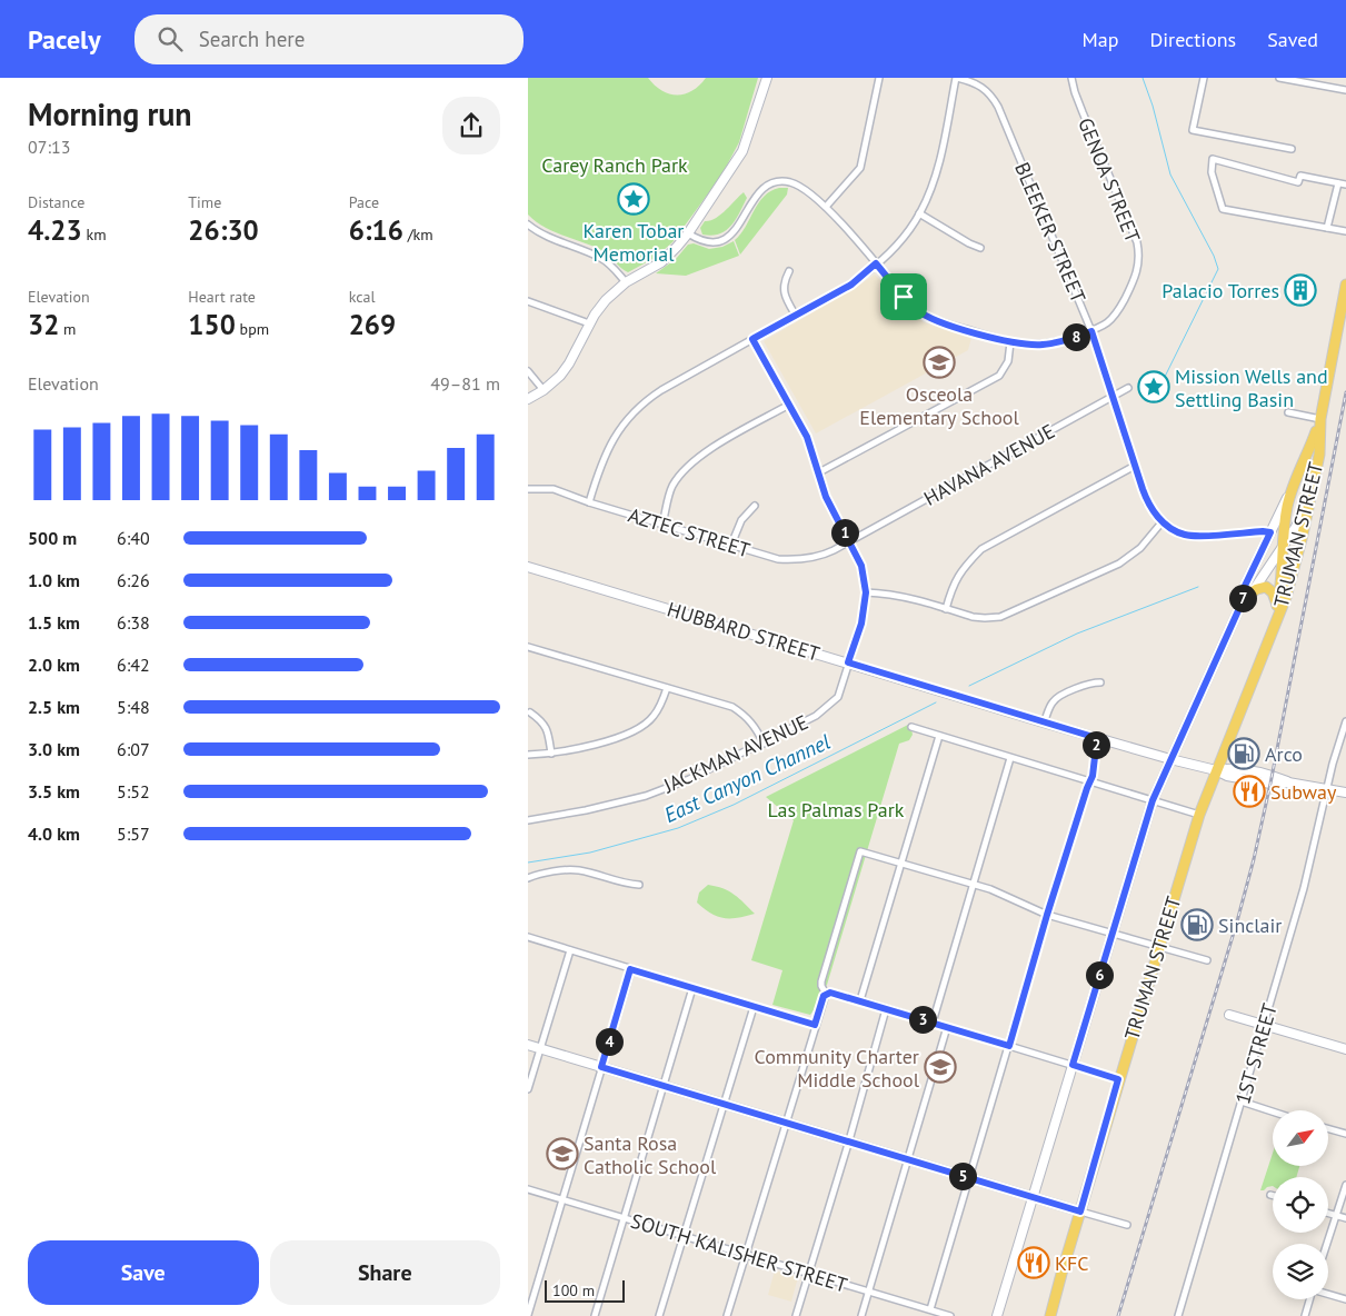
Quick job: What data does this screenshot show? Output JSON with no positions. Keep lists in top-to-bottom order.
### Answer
{
  "streets": {
    "main road": ["TRUMAN STREET", "HUBBARD STREET"],
    "street": [
      "GENOA STREET",
      "BLEEKER STREET",
      "HAVANA AVENUE",
      "AZTEC STREET",
      "JACKMAN AVENUE",
      "1ST STREET",
      "SOUTH KALISHER STREET"
    ]
  },
  "crossings": [
    ["GENOA STREET", "BLEEKER STREET"],
    ["BLEEKER STREET", "HAVANA AVENUE"],
    ["HAVANA AVENUE", "AZTEC STREET"],
    ["HAVANA AVENUE", "JACKMAN AVENUE"],
    ["AZTEC STREET", "JACKMAN AVENUE"],
    ["TRUMAN STREET", "HUBBARD STREET"],
    ["HUBBARD STREET", "JACKMAN AVENUE"],
    ["HUBBARD STREET", "1ST STREET"]
  ],
  "water": ["East Canyon Channel"],
  "parks": ["Carey Ranch Park", "Las Palmas Park"],
  "places": {
    "place": ["Karen Tobar Memorial", "Mission Wells and Settling Basin"],
    "building": ["Palacio Torres"],
    "school or university": ["Osceola Elementary School", "Community Charter Middle School", "Santa Rosa Catholic School"],
    "fuel station": ["Arco", "Sinclair"],
    "restaurant": ["Subway", "KFC"]
  },
  "scale_bar": "100 m",
  "north": "top right",
  "page": {
    "header": "Pacely",
    "search": "Search here",
    "nav": ["Map", "Directions", "Saved"],
    "heading": ["Morning run", "07:13"],
    "stats": [
      ["Distance", "4.23 km"],
      ["Time", "26:30"],
      ["Pace", "6:16 /km"],
      ["Elevation", "32 m"],
      ["Heart rate", "150 bpm"],
      ["kcal", "269"]
    ],
    "pins": [
      "8",
      "1",
      "7",
      "2",
      "6",
      "3",
      "4",
      "5"
    ],
    "chart": ["Elevation", "49–81 m"],
    "list": [
      {
        "name": "500 m",
        "note": "6:40"
      },
      {
        "name": "1.0 km",
        "note": "6:26"
      },
      {
        "name": "1.5 km",
        "note": "6:38"
      },
      {
        "name": "2.0 km",
        "note": "6:42"
      },
      {
        "name": "2.5 km",
        "note": "5:48"
      },
      {
        "name": "3.0 km",
        "note": "6:07"
      },
      {
        "name": "3.5 km",
        "note": "5:52"
      },
      {
        "name": "4.0 km",
        "note": "5:57"
      }
    ],
    "buttons": ["Save", "Share"],
    "scale": "100 m"
  }
}
